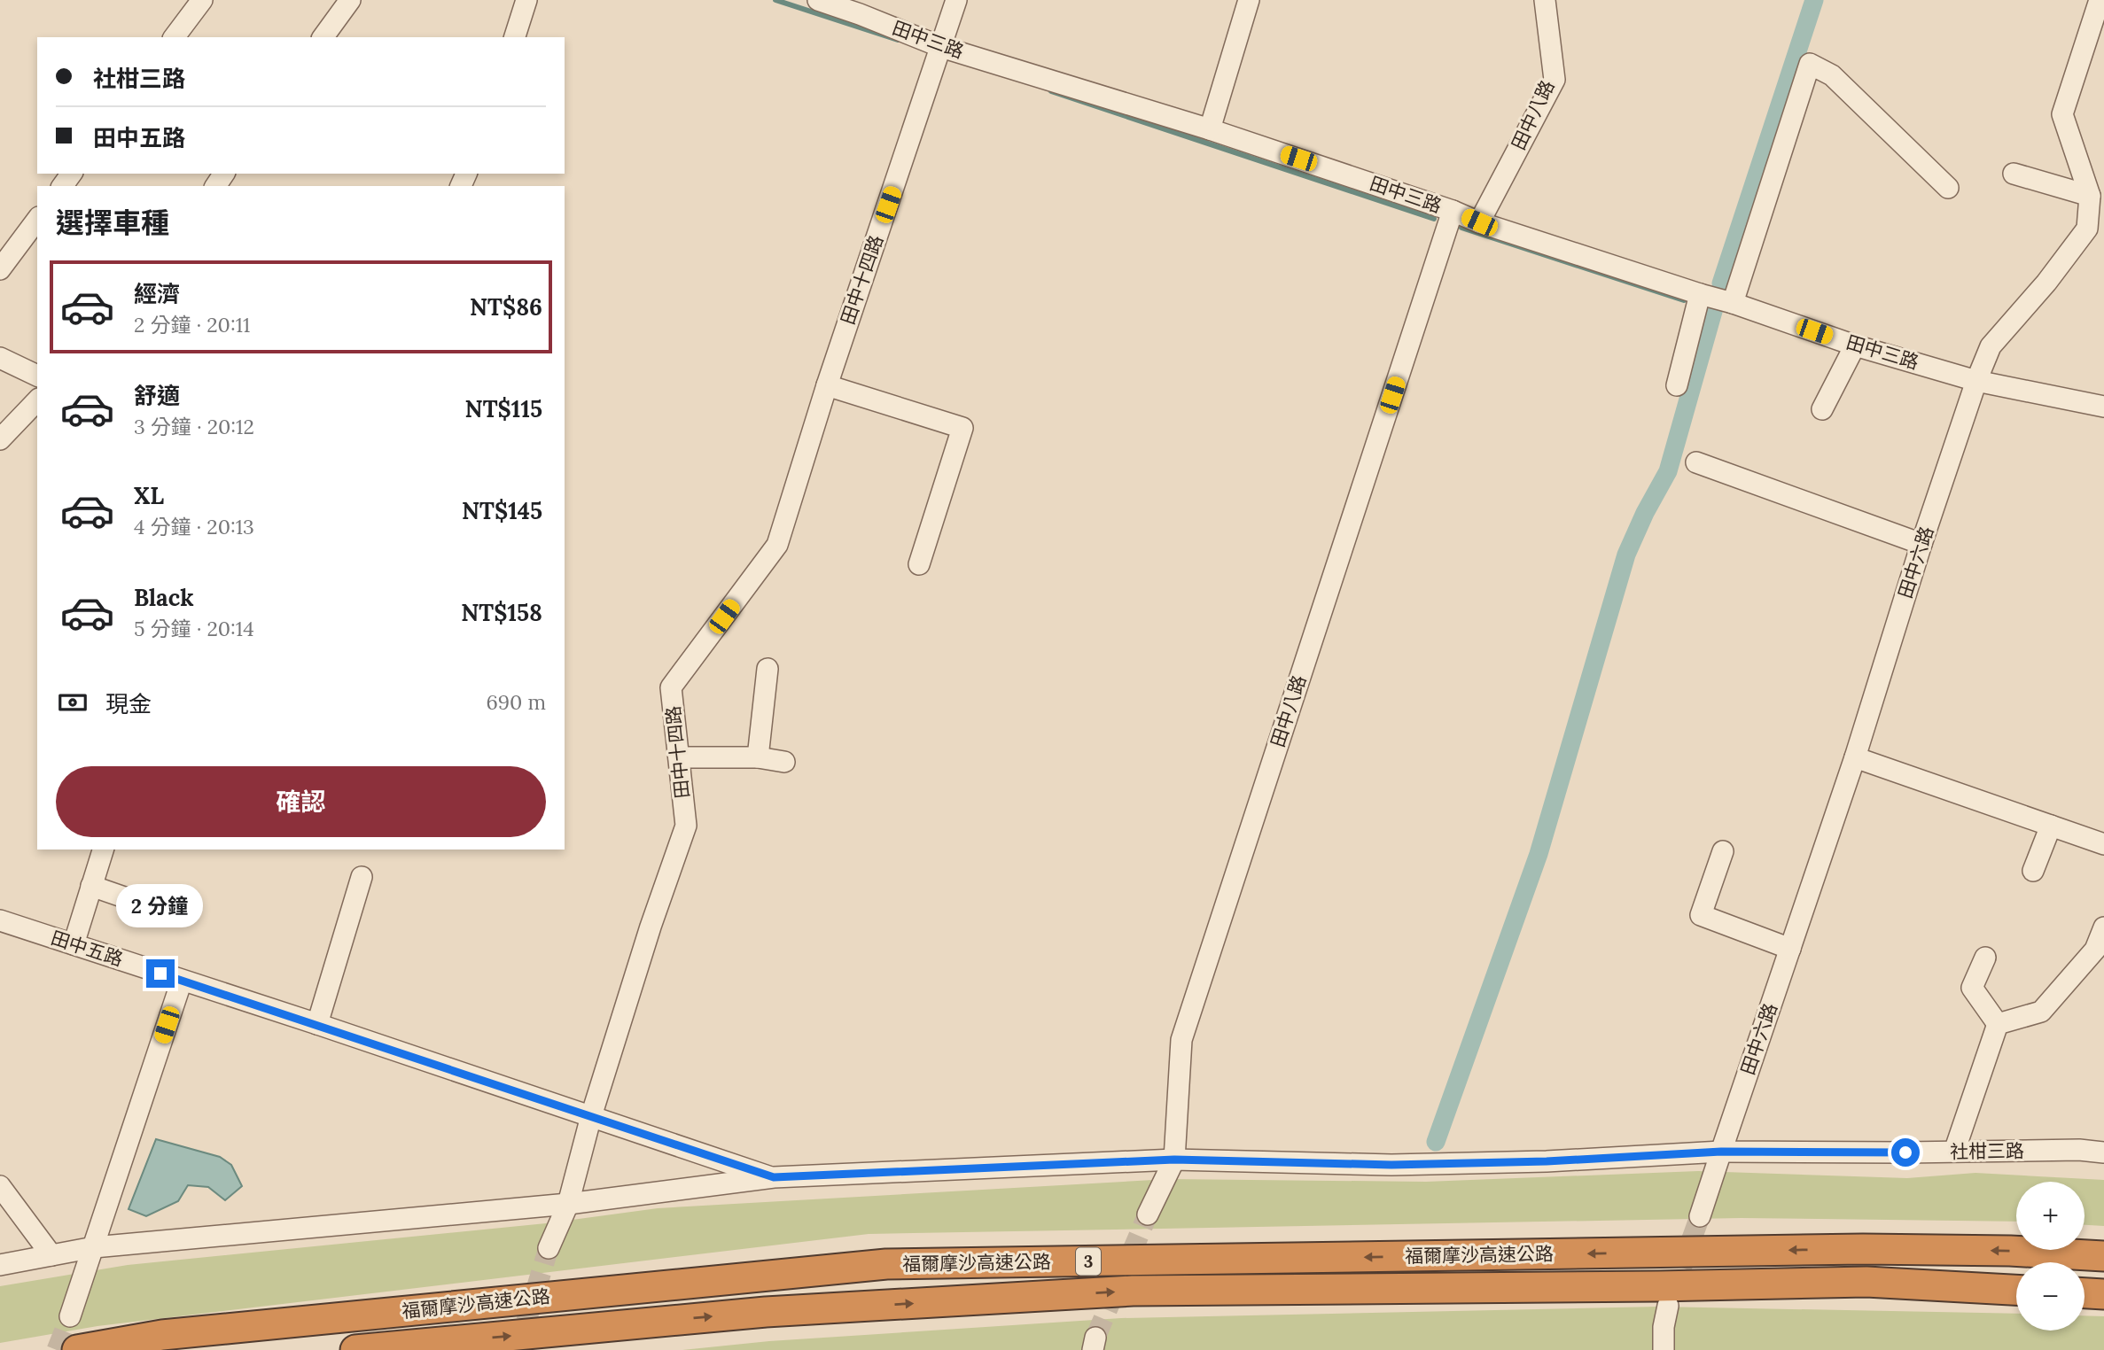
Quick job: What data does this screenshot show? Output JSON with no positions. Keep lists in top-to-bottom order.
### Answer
{
  "streets": {
    "highway": ["福爾摩沙高速公路", "3"],
    "street": [
      "田中三路",
      "田中八路",
      "田中十四路",
      "田中六路",
      "田中五路",
      "社柑三路"
    ]
  },
  "crossings": [
    ["田中三路", "田中八路"],
    ["田中三路", "田中十四路"],
    ["田中三路", "田中六路"],
    ["田中八路", "社柑三路"],
    ["田中十四路", "田中五路"],
    ["田中十四路", "社柑三路"],
    ["田中六路", "社柑三路"],
    ["田中五路", "社柑三路"]
  ],
  "page": {
    "banner": ["社柑三路", "田中五路"],
    "heading": "選擇車種",
    "list": [
      {
        "name": "經濟",
        "note": "2 分鐘 · 20:11",
        "value": "NT$86"
      },
      {
        "name": "舒適",
        "note": "3 分鐘 · 20:12",
        "value": "NT$115"
      },
      {
        "name": "XL",
        "note": "4 分鐘 · 20:13",
        "value": "NT$145"
      },
      {
        "name": "Black",
        "note": "5 分鐘 · 20:14",
        "value": "NT$158"
      }
    ],
    "pay": ["現金", "690 m"],
    "buttons": "確認",
    "bubble": "2 分鐘",
    "map_buttons": ["+", "−"]
  }
}
